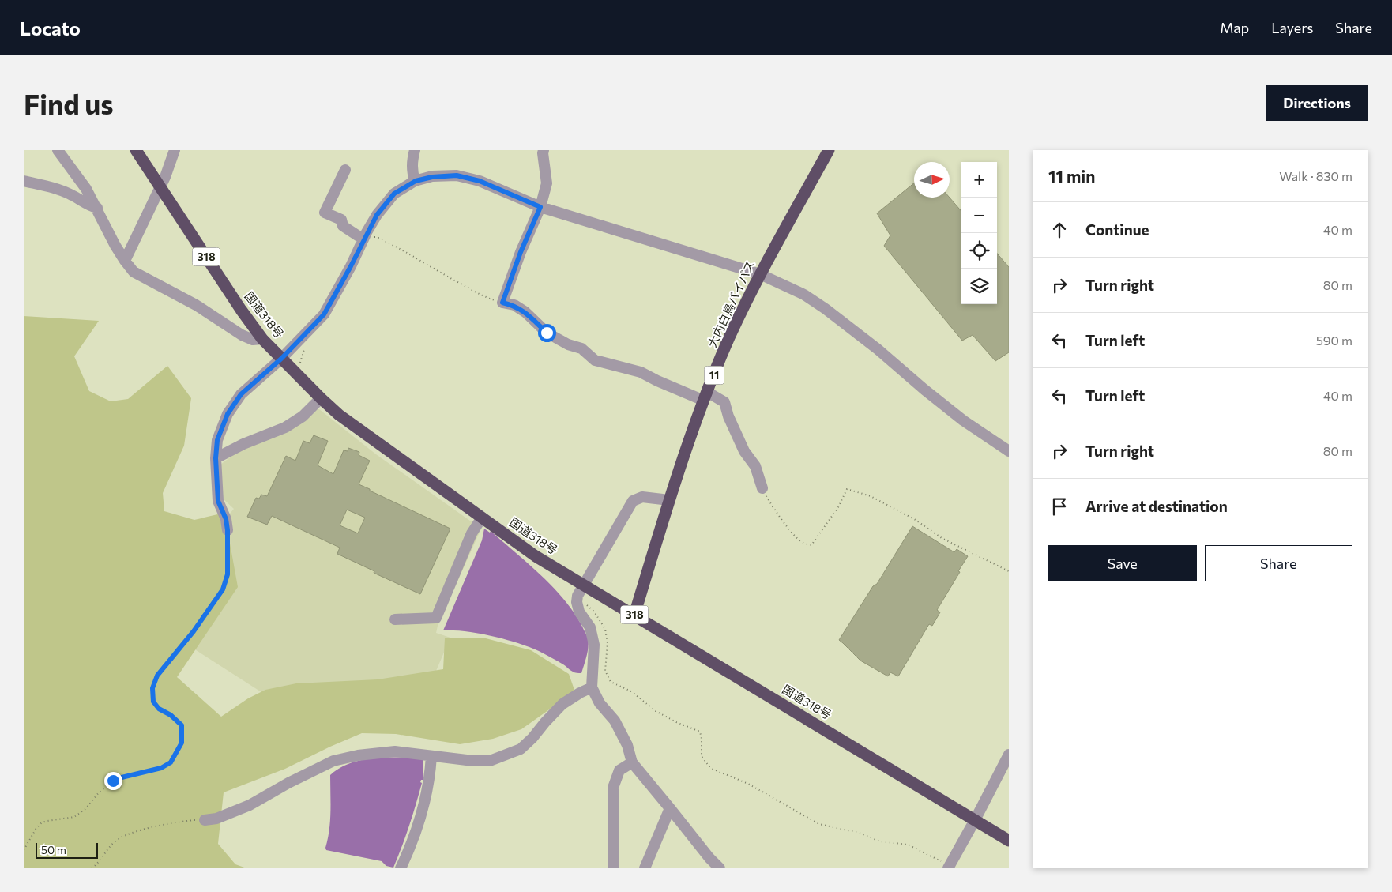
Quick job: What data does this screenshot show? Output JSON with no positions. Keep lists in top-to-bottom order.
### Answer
{
  "streets": {
    "highway": [
      "318",
      "大内白鳥バイパス",
      "国道318号",
      "11"
    ]
  },
  "crossings": [
    ["大内白鳥バイパス", "国道318号"]
  ],
  "scale_bar": "50 m",
  "north": "right",
  "page": {
    "header": "Locato",
    "nav": ["Map", "Layers", "Share"],
    "buttons": [
      "Directions",
      ["Save", "Share"]
    ],
    "title": "Find us",
    "heading": ["11 min", "Walk · 830 m"],
    "map_buttons": ["+", "−"],
    "list": [
      ["Continue", "40 m"],
      ["Turn right", "80 m"],
      ["Turn left", "590 m"],
      ["Turn left", "40 m"],
      ["Turn right", "80 m"],
      "Arrive at destination"
    ],
    "scale": "50 m"
  }
}
